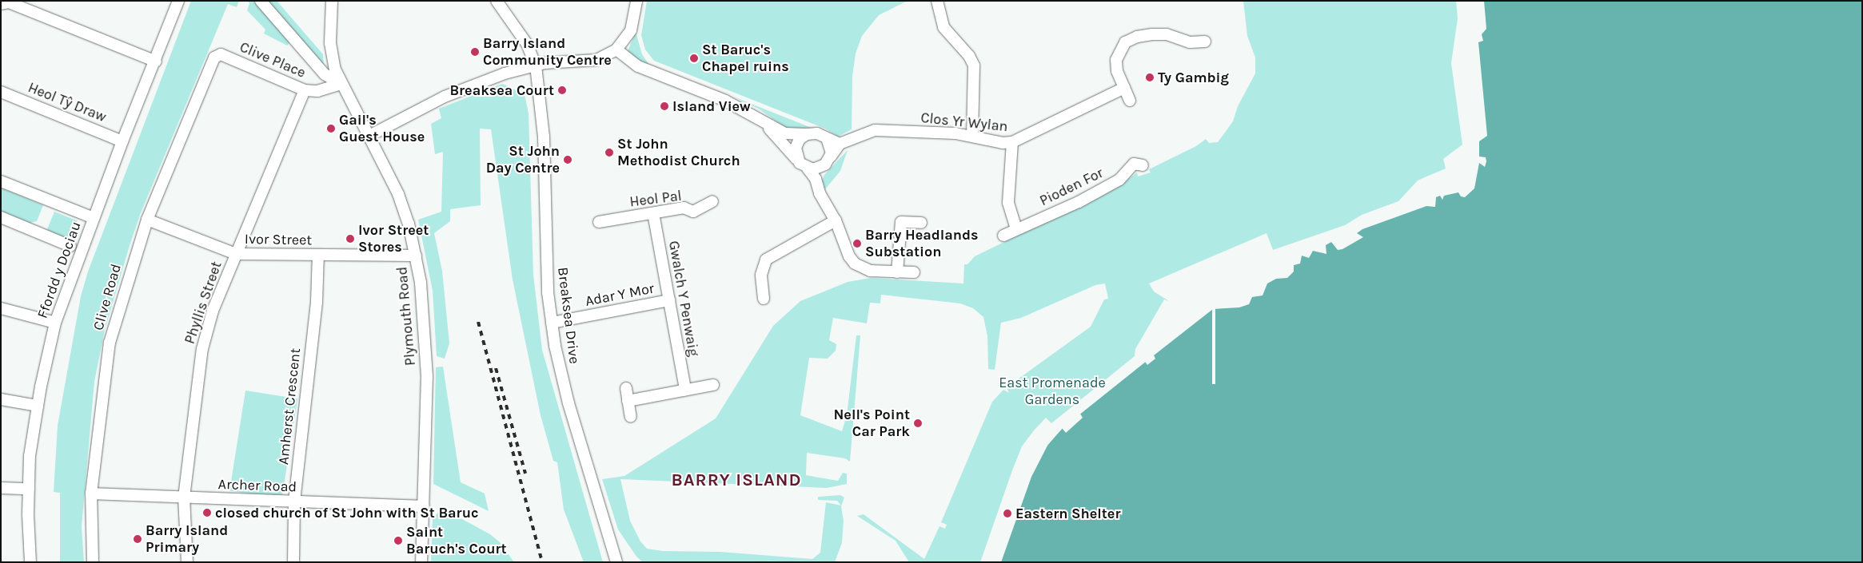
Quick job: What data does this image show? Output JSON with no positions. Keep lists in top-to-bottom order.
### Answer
{
  "streets": {
    "street": [
      "Clive Place",
      "Heol Tŷ Draw",
      "Clos Yr Wylan",
      "Pioden For",
      "Heol Pal",
      "Ivor Street",
      "Ffordd y Dociau",
      "Adar Y Mor",
      "Clive Road",
      "Gwalch Y Penwaig",
      "Phyllis Street",
      "Breaksea Drive",
      "Plymouth Road",
      "Amherst Crescent",
      "Archer Road"
    ]
  },
  "crossings": [
    ["Clive Place", "Clive Road"],
    ["Clive Place", "Phyllis Street"],
    ["Clive Place", "Plymouth Road"],
    ["Heol Tŷ Draw", "Ffordd y Dociau"],
    ["Heol Pal", "Gwalch Y Penwaig"],
    ["Ivor Street", "Clive Road"],
    ["Ivor Street", "Phyllis Street"],
    ["Ivor Street", "Plymouth Road"],
    ["Ivor Street", "Amherst Crescent"],
    ["Adar Y Mor", "Gwalch Y Penwaig"],
    ["Adar Y Mor", "Breaksea Drive"],
    ["Clive Road", "Archer Road"],
    ["Phyllis Street", "Archer Road"],
    ["Plymouth Road", "Archer Road"],
    ["Amherst Crescent", "Archer Road"]
  ],
  "districts": ["BARRY ISLAND"],
  "parks": ["East Promenade Gardens"],
  "places": [
    "Barry Island Community Centre",
    "St Baruc's Chapel ruins",
    "Ty Gambig",
    "Breaksea Court",
    "Island View",
    "Gail's Guest House",
    "St John Methodist Church",
    "St John Day Centre",
    "Ivor Street Stores",
    "Barry Headlands Substation",
    "Nell's Point Car Park",
    "closed church of St John with St Baruc",
    "Eastern Shelter",
    "Barry Island Primary",
    "Saint Baruch's Court"
  ]
}
